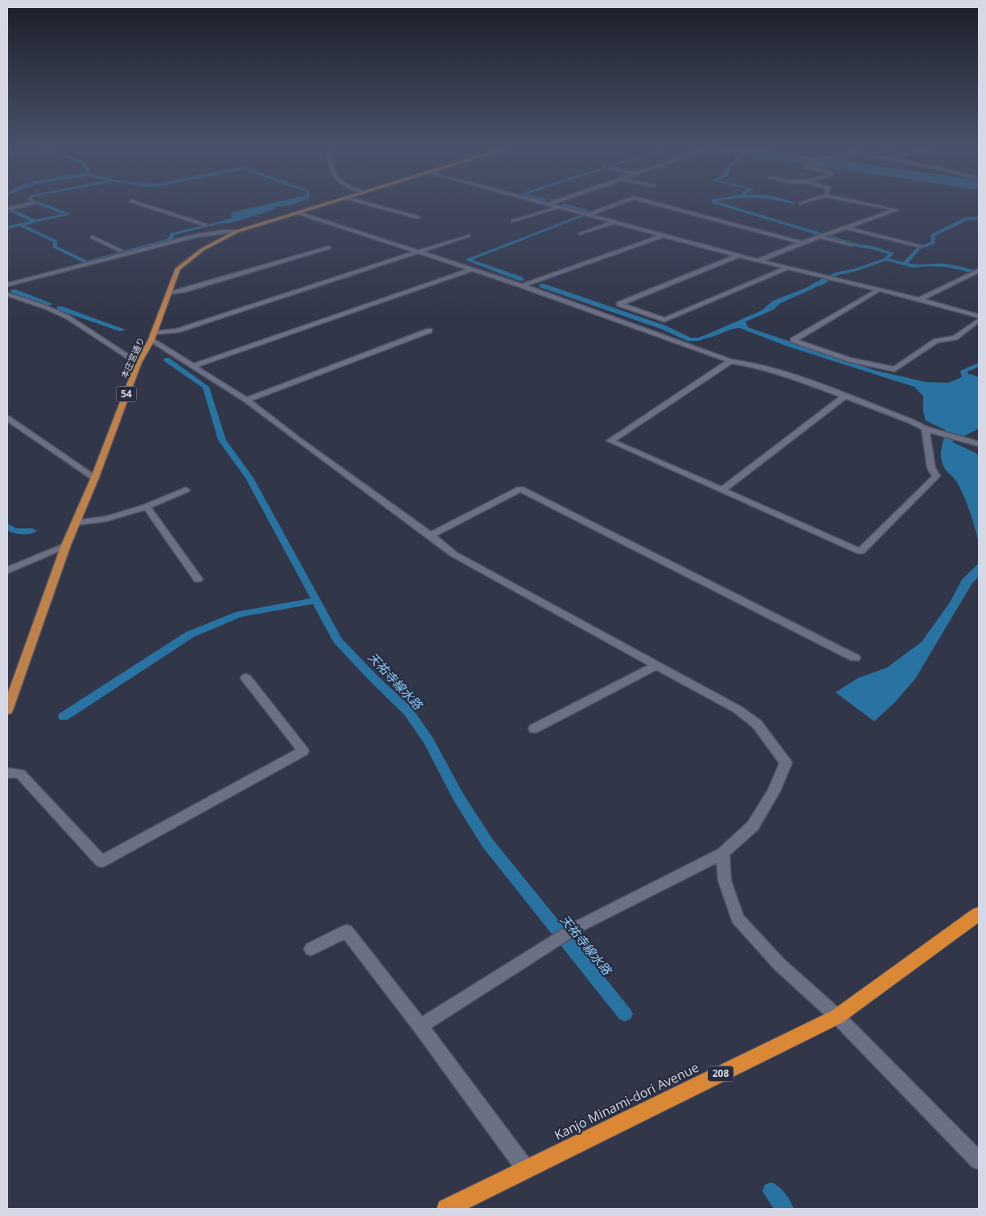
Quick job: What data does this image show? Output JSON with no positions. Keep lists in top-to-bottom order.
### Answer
{
  "streets": {
    "highway": ["208", "Kanjo Minami-dori Avenue"],
    "main road": ["本庄宮通り", "54"]
  },
  "water": ["天祐寺線水路"]
}
